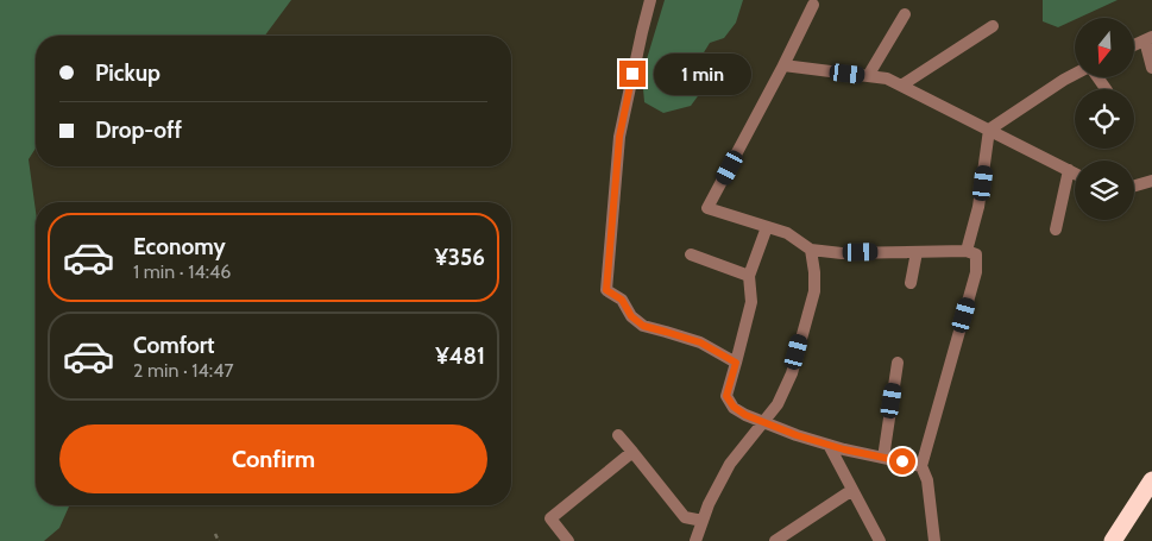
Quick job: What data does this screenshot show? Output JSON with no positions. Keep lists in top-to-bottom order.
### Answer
{
  "north": "bottom",
  "page": {
    "banner": ["Pickup", "Drop-off"],
    "bubble": "1 min",
    "list": [
      {
        "name": "Economy",
        "note": "1 min · 14:46",
        "value": "¥356"
      },
      {
        "name": "Comfort",
        "note": "2 min · 14:47",
        "value": "¥481"
      }
    ],
    "buttons": "Confirm"
  }
}
